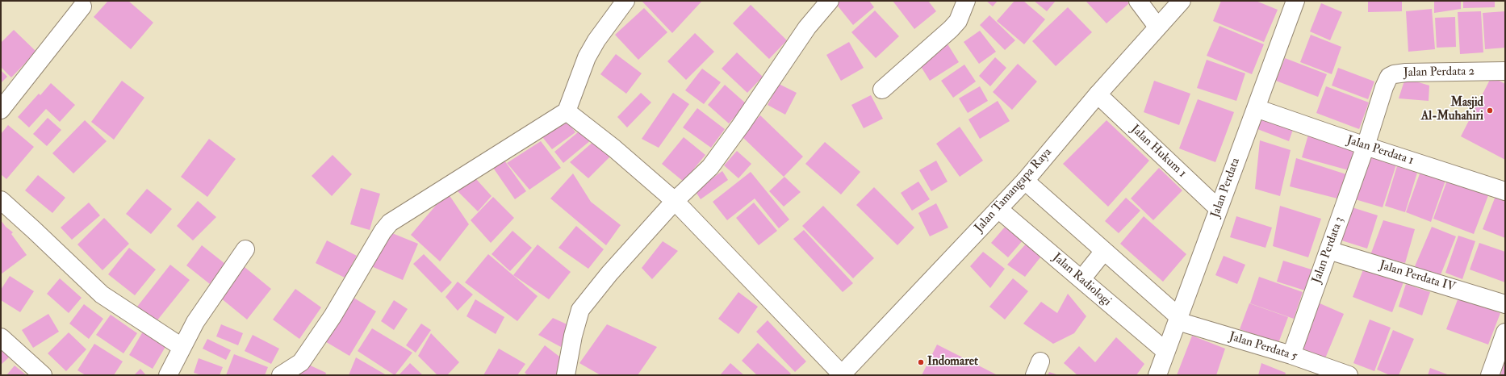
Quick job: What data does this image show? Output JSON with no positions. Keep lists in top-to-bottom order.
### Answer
{
  "streets": {
    "street": [
      "Jalan Perdata 2",
      "Jalan Perdata 1",
      "Jalan Hukum 1",
      "Jalan Perdata",
      "Jalan Tamangapa Raya",
      "Jalan Perdata 3",
      "Jalan Perdata IV",
      "Jalan Radiologi",
      "Jalan Perdata 5"
    ]
  },
  "crossings": [
    ["Jalan Perdata 2", "Jalan Perdata 1"],
    ["Jalan Perdata 2", "Jalan Perdata 3"],
    ["Jalan Perdata 1", "Jalan Perdata"],
    ["Jalan Perdata 1", "Jalan Perdata 3"],
    ["Jalan Hukum 1", "Jalan Perdata"],
    ["Jalan Hukum 1", "Jalan Tamangapa Raya"],
    ["Jalan Perdata", "Jalan Radiologi"],
    ["Jalan Perdata", "Jalan Perdata 5"],
    ["Jalan Tamangapa Raya", "Jalan Radiologi"],
    ["Jalan Perdata 3", "Jalan Perdata IV"],
    ["Jalan Perdata 3", "Jalan Perdata 5"]
  ],
  "places": ["Masjid Al-Muhahiri", "Indomaret"]
}
